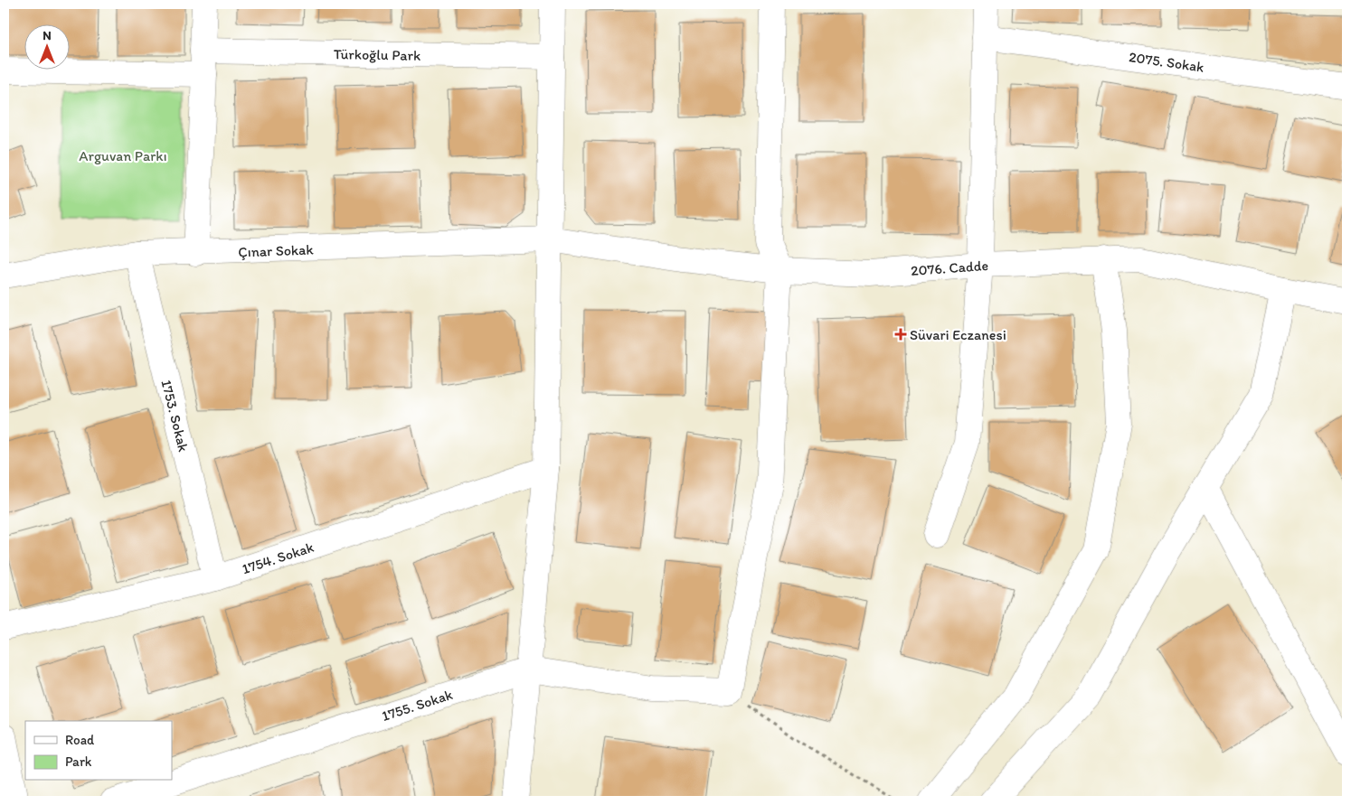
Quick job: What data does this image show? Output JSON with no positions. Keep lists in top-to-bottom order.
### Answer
{
  "streets": {
    "street": [
      "Türkoğlu Park",
      "2075. Sokak",
      "Çınar Sokak",
      "2076. Cadde",
      "1753. Sokak",
      "1754. Sokak",
      "1755. Sokak"
    ]
  },
  "crossings": [
    ["Çınar Sokak", "2076. Cadde"],
    ["Çınar Sokak", "1753. Sokak"],
    ["1753. Sokak", "1754. Sokak"]
  ],
  "parks": ["Arguvan Parkı"],
  "places": {
    "health": ["Süvari Eczanesi"]
  },
  "legend": ["Road", "Park"],
  "north": "top"
}
